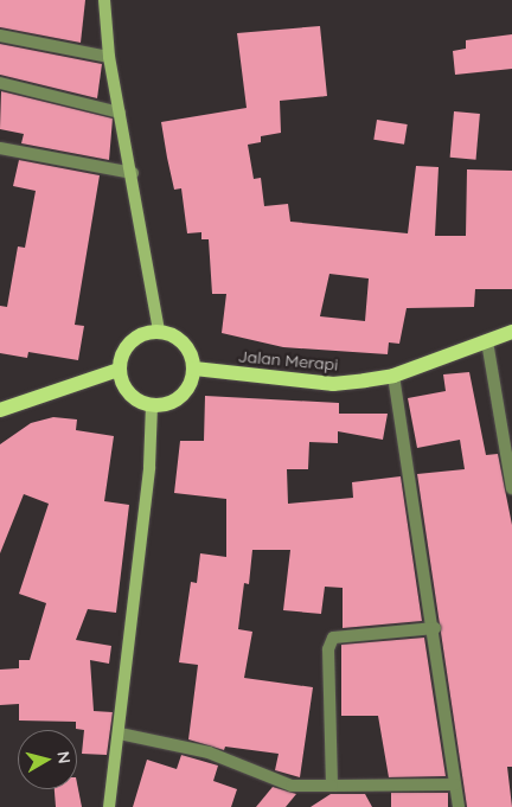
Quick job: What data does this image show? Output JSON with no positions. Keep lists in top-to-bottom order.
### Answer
{
  "streets": {
    "main road": ["Jalan Merapi"]
  },
  "north": "right"
}
